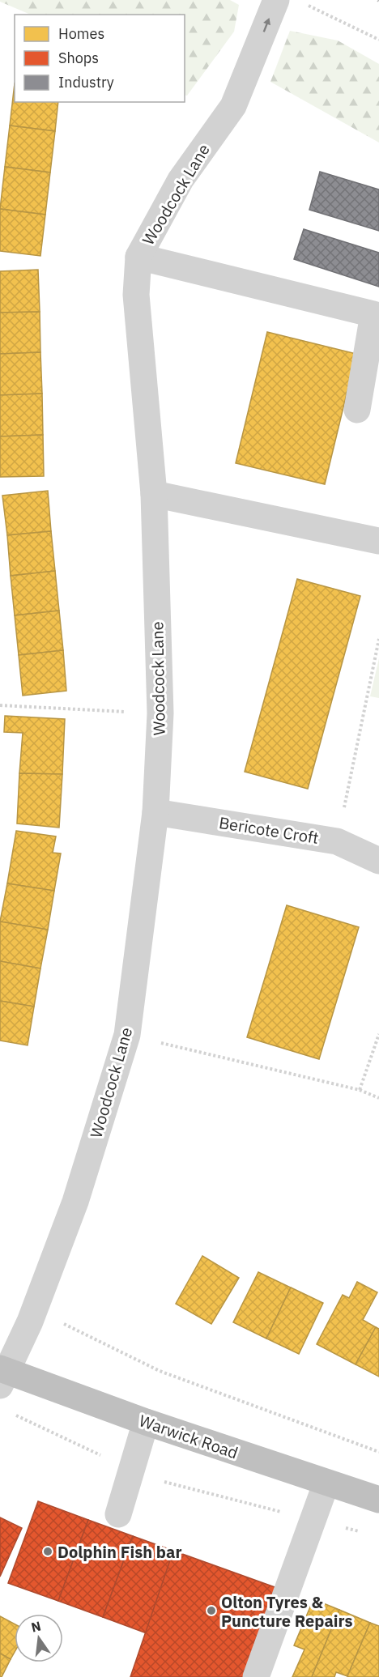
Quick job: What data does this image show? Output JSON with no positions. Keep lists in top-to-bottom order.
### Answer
{
  "streets": {
    "highway": ["Warwick Road"],
    "street": ["Woodcock Lane", "Bericote Croft"]
  },
  "crossings": [
    ["Woodcock Lane", "Bericote Croft"],
    ["Woodcock Lane", "Warwick Road"]
  ],
  "places": ["Dolphin Fish bar", "Olton Tyres & Puncture Repairs"],
  "legend": ["Homes", "Shops", "Industry"],
  "north": "top"
}
